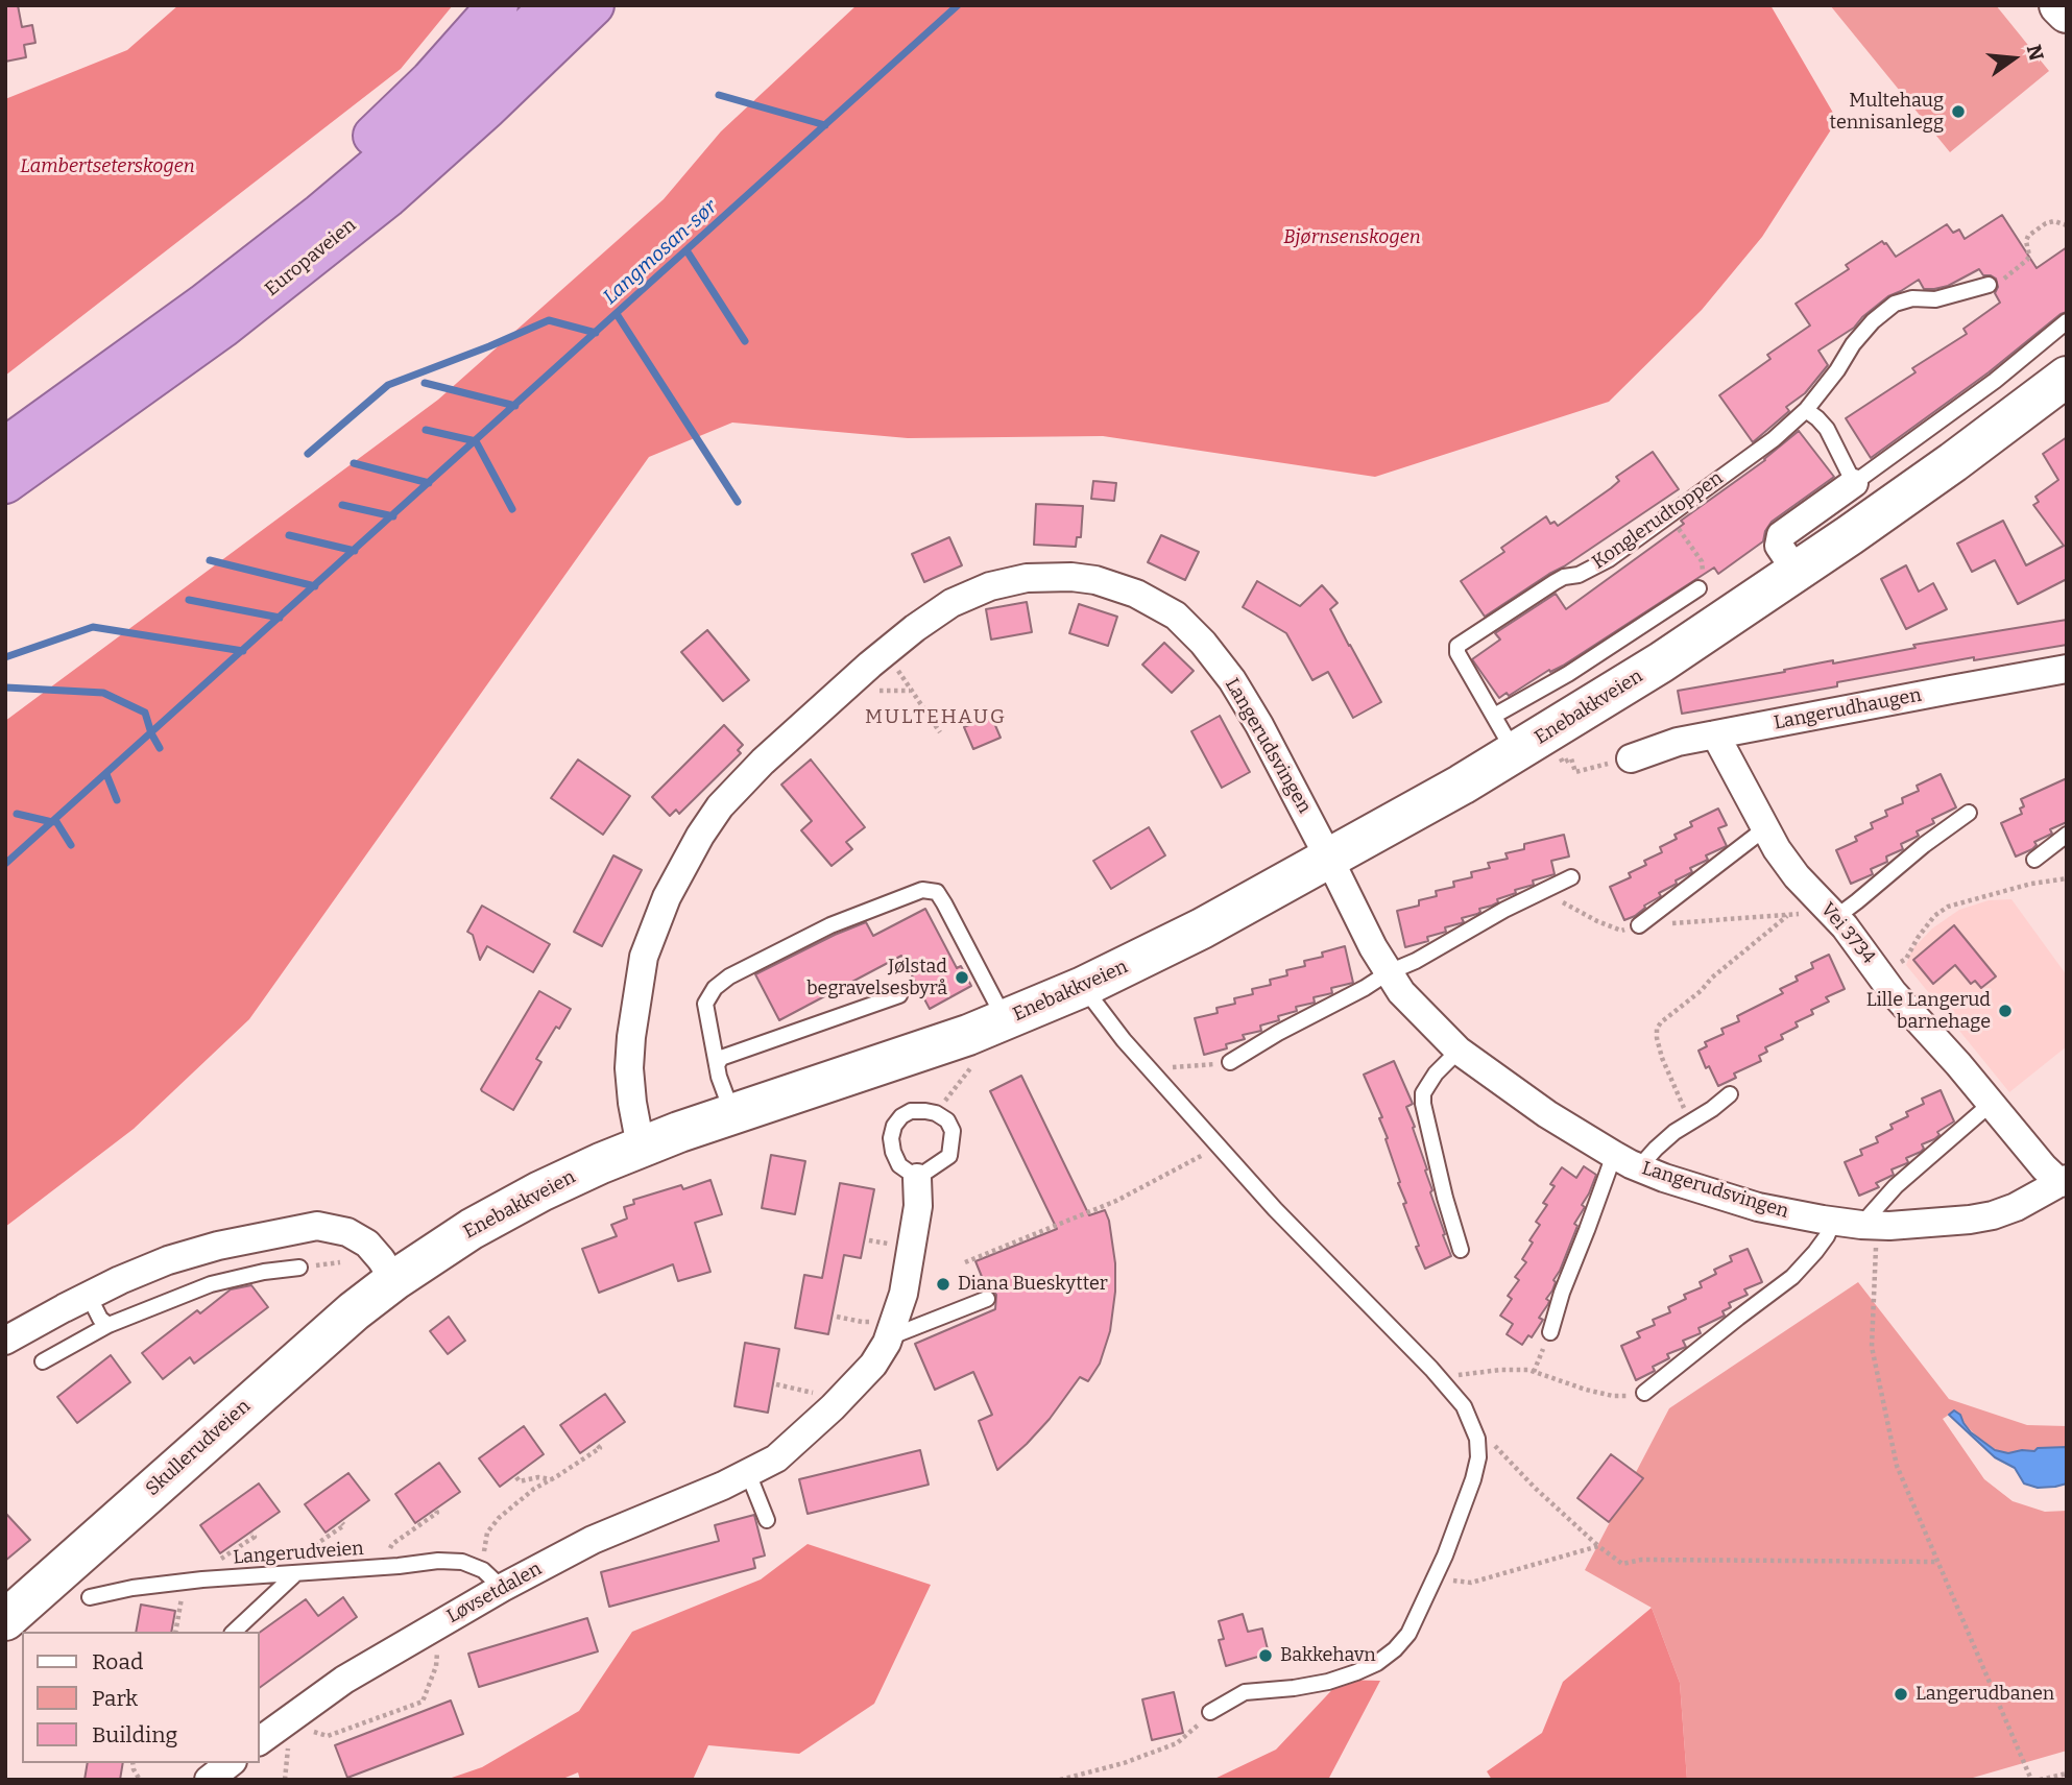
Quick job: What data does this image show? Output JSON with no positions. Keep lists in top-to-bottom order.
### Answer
{
  "streets": {
    "highway": ["Europaveien"],
    "main road": ["Enebakkveien", "Skullerudveien"],
    "street": [
      "Langerudhaugen",
      "Langerudsvingen",
      "Vei 3734",
      "Løvsetdalen"
    ],
    "lane": ["Konglerudtoppen", "Langerudveien"]
  },
  "crossings": [
    ["Konglerudtoppen", "Enebakkveien"],
    ["Enebakkveien", "Langerudsvingen"],
    ["Enebakkveien", "Skullerudveien"],
    ["Langerudhaugen", "Vei 3734"],
    ["Langerudsvingen", "Vei 3734"],
    ["Langerudveien", "Løvsetdalen"]
  ],
  "districts": ["MULTEHAUG"],
  "water": ["Langmosan-sør"],
  "parks": ["Lambertseterskogen", "Bjørnsenskogen"],
  "places": [
    "Multehaug tennisanlegg",
    "Jølstad begravelsesbyrå",
    "Lille Langerud barnehage",
    "Diana Bueskytter",
    "Bakkehavn",
    "Langerudbanen"
  ],
  "legend": ["Road", "Park", "Building"],
  "north": "right"
}
